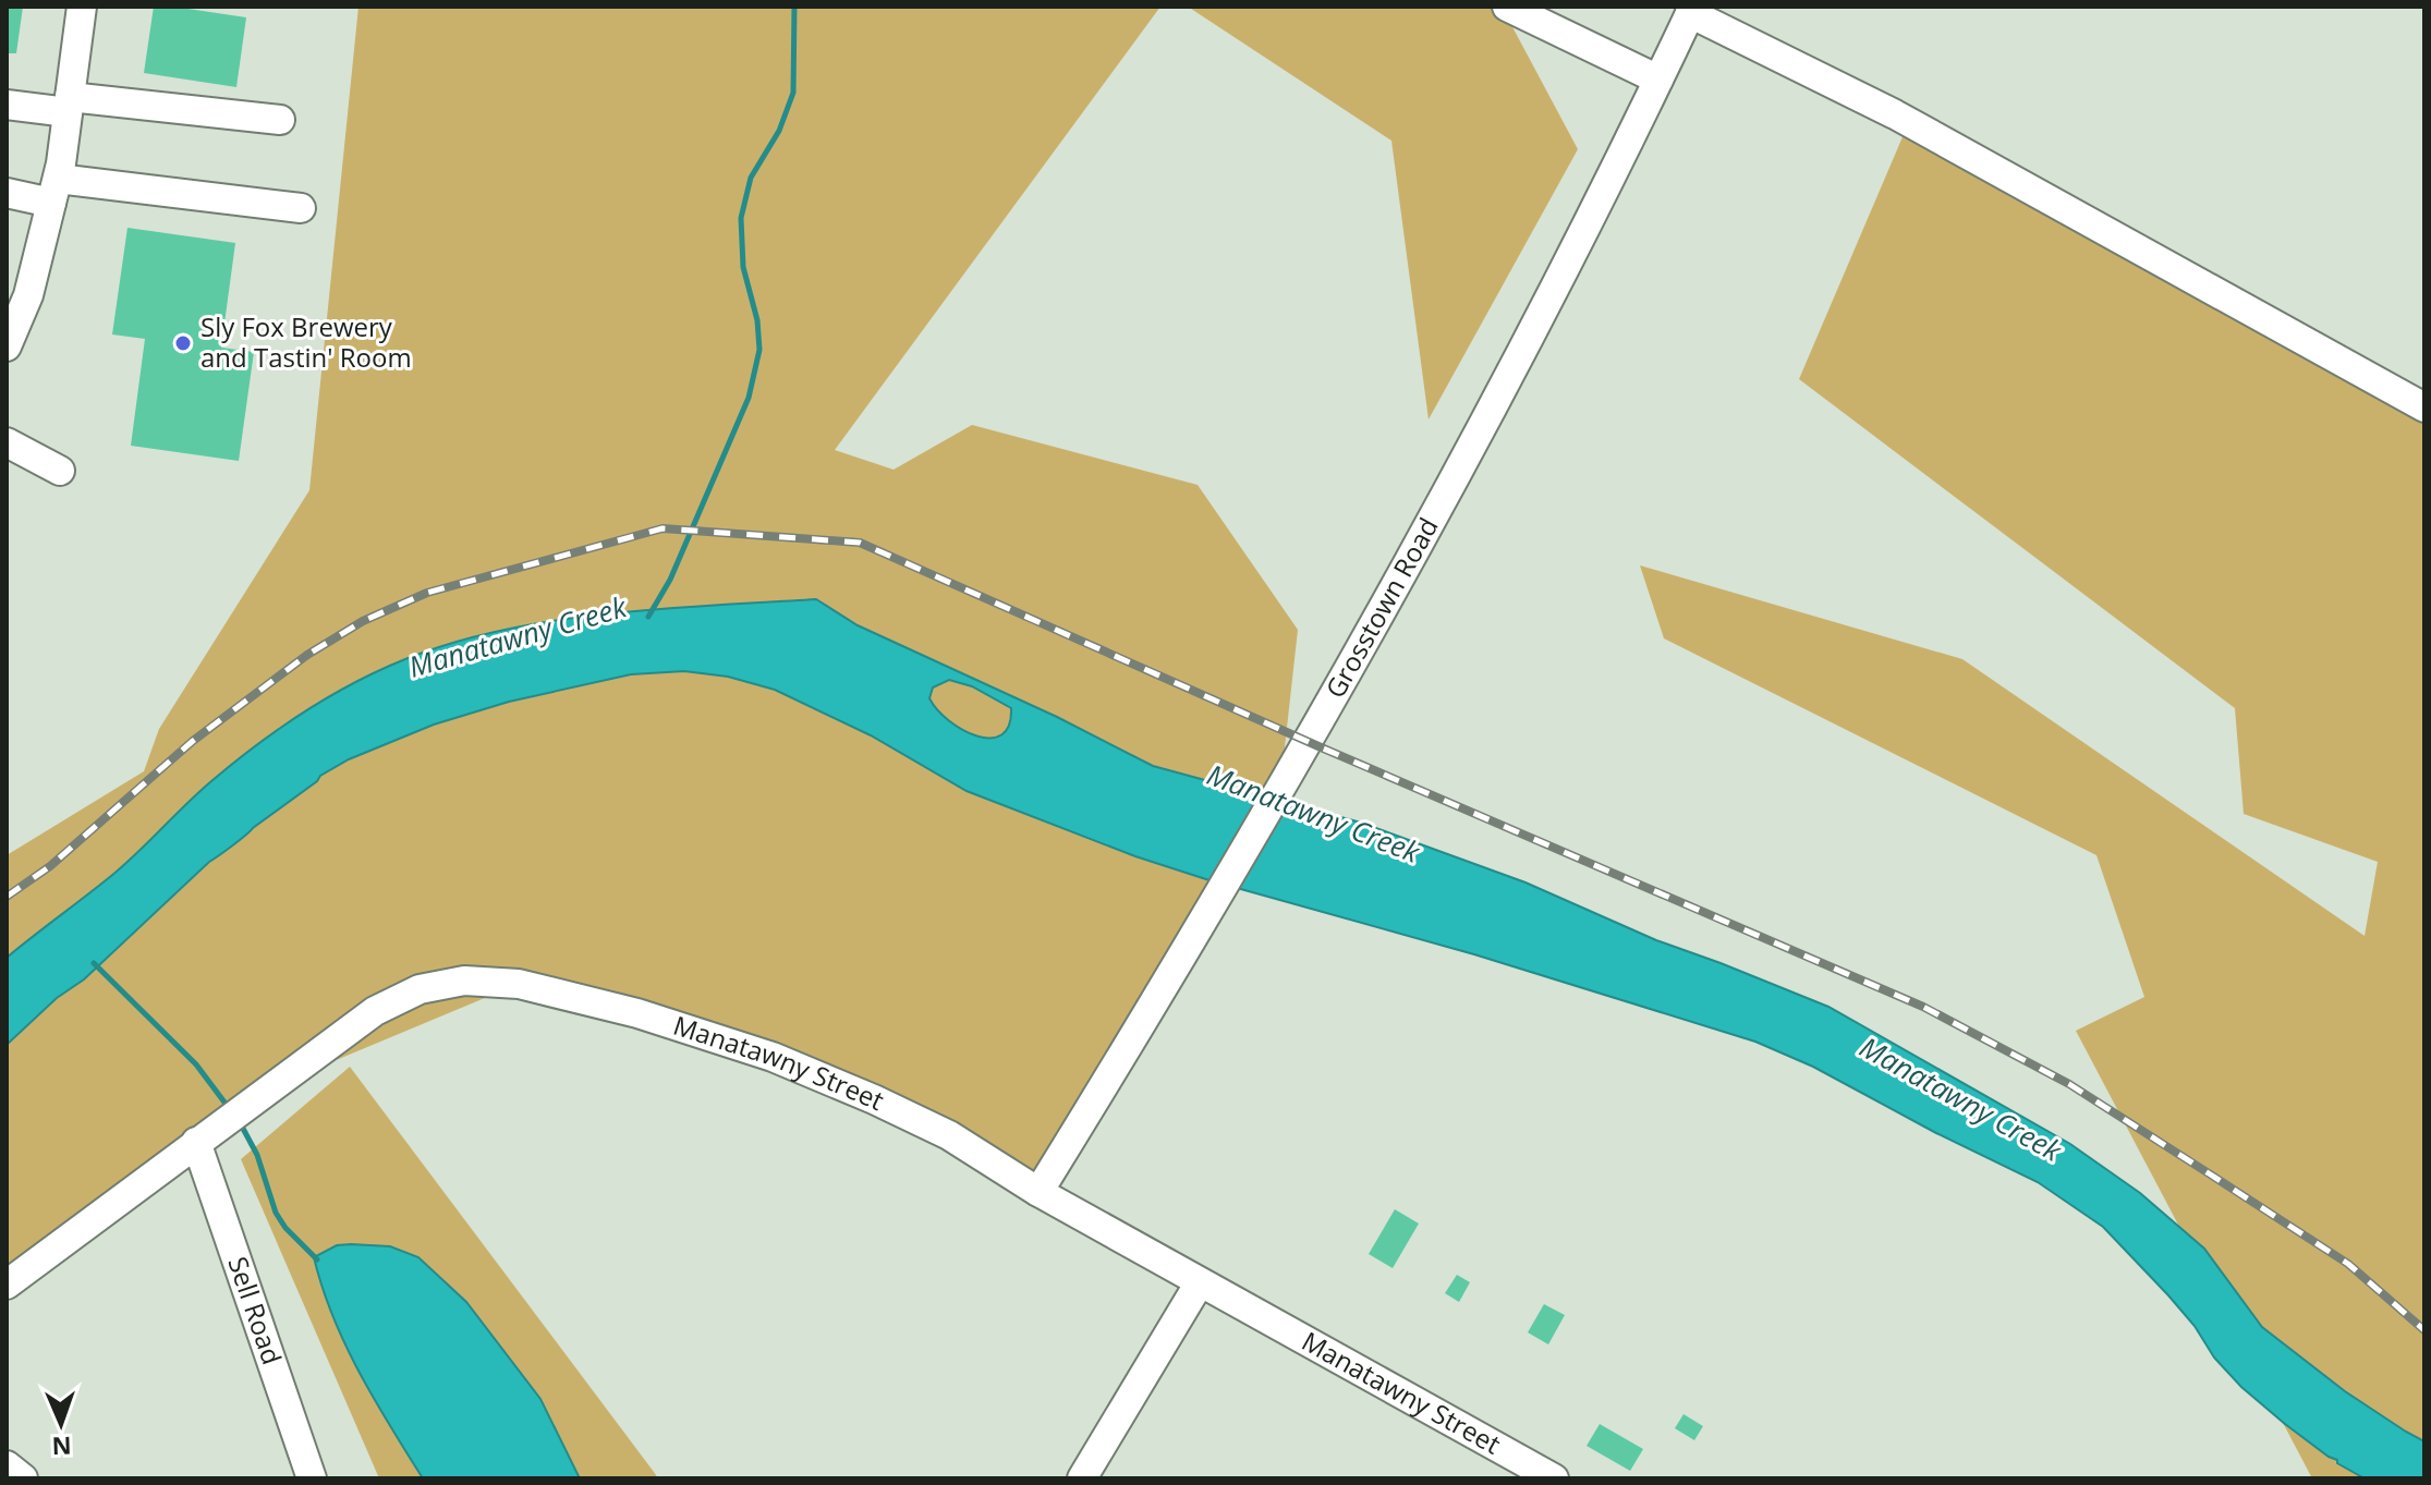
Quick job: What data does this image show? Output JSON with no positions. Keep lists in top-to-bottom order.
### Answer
{
  "streets": {
    "street": ["Grosstown Road", "Manatawny Street", "Sell Road"]
  },
  "crossings": [
    ["Grosstown Road", "Manatawny Street"],
    ["Manatawny Street", "Sell Road"]
  ],
  "water": ["Manatawny Creek"],
  "places": ["Sly Fox Brewery and Tastin' Room"],
  "north": "bottom"
}
